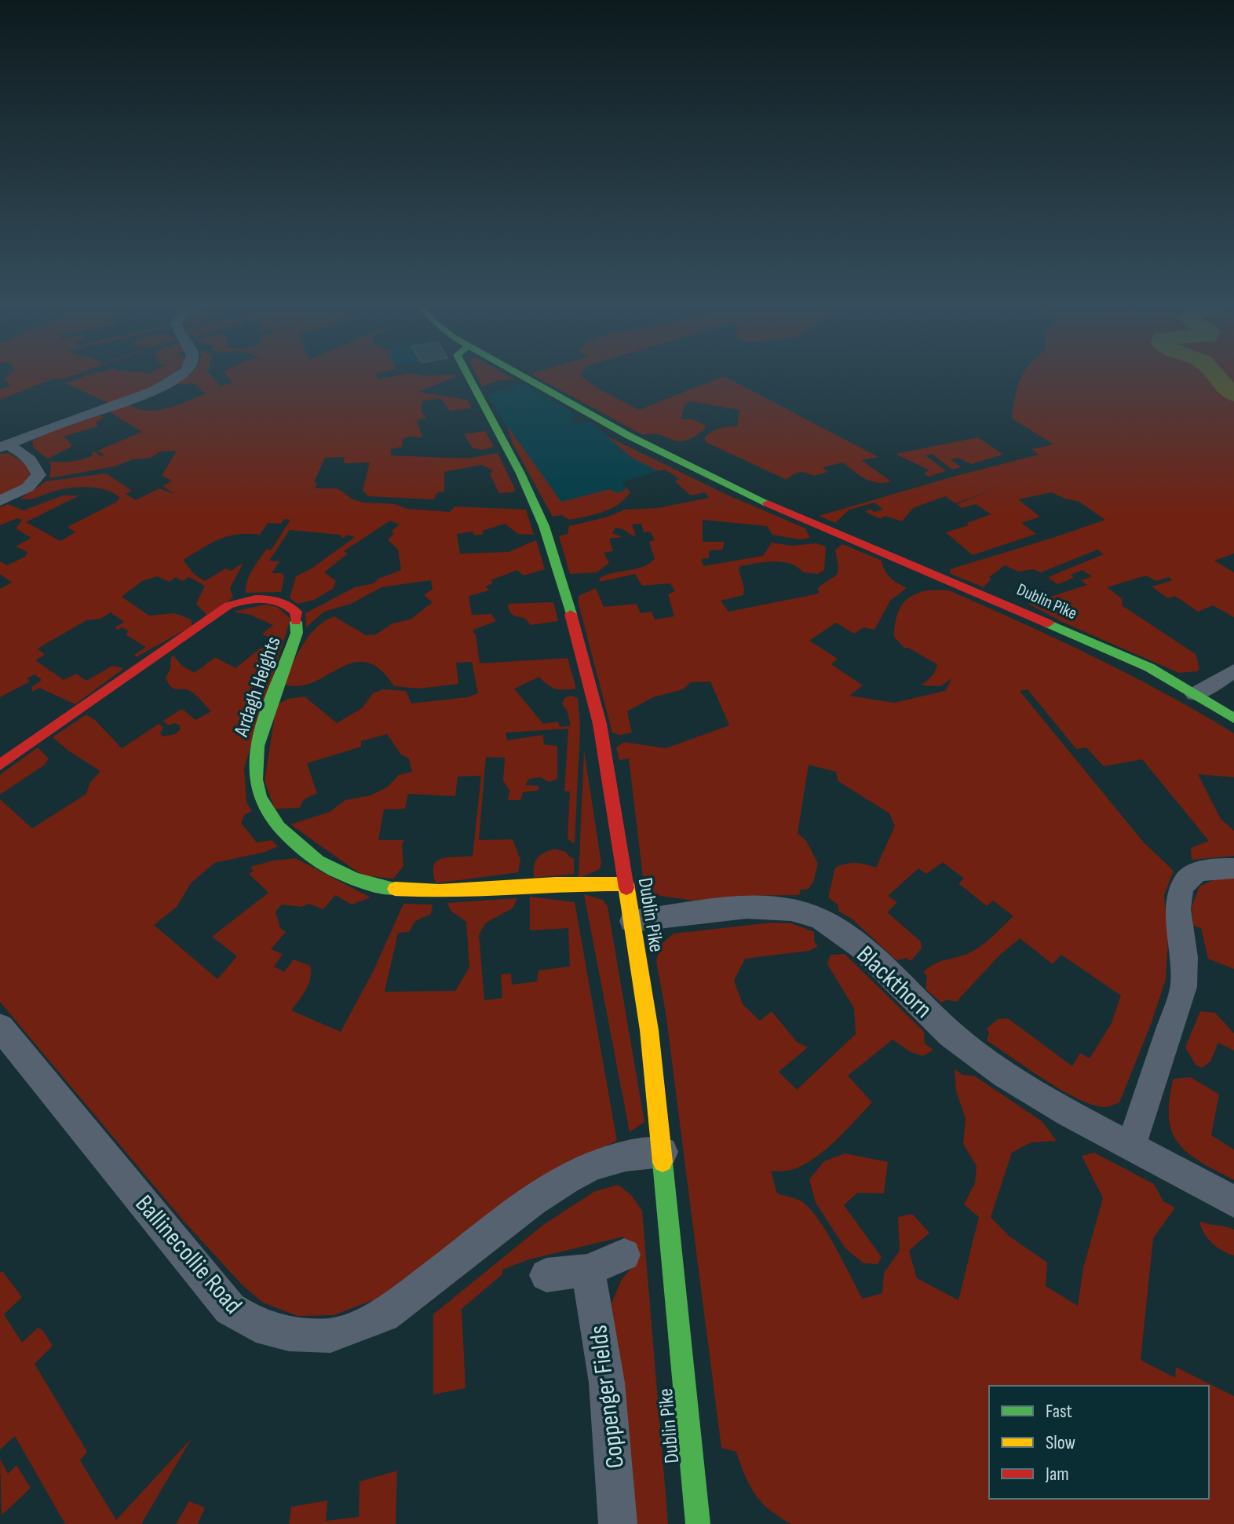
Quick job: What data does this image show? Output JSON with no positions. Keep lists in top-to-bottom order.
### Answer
{
  "streets": {
    "street": [
      "Dublin Pike",
      "Ardagh Heights",
      "Blackthorn",
      "Ballinecollie Road",
      "Coppenger Fields"
    ]
  },
  "crossings": [
    ["Dublin Pike", "Ardagh Heights"],
    ["Dublin Pike", "Blackthorn"],
    ["Dublin Pike", "Ballinecollie Road"]
  ],
  "legend": ["Fast", "Slow", "Jam"]
}
